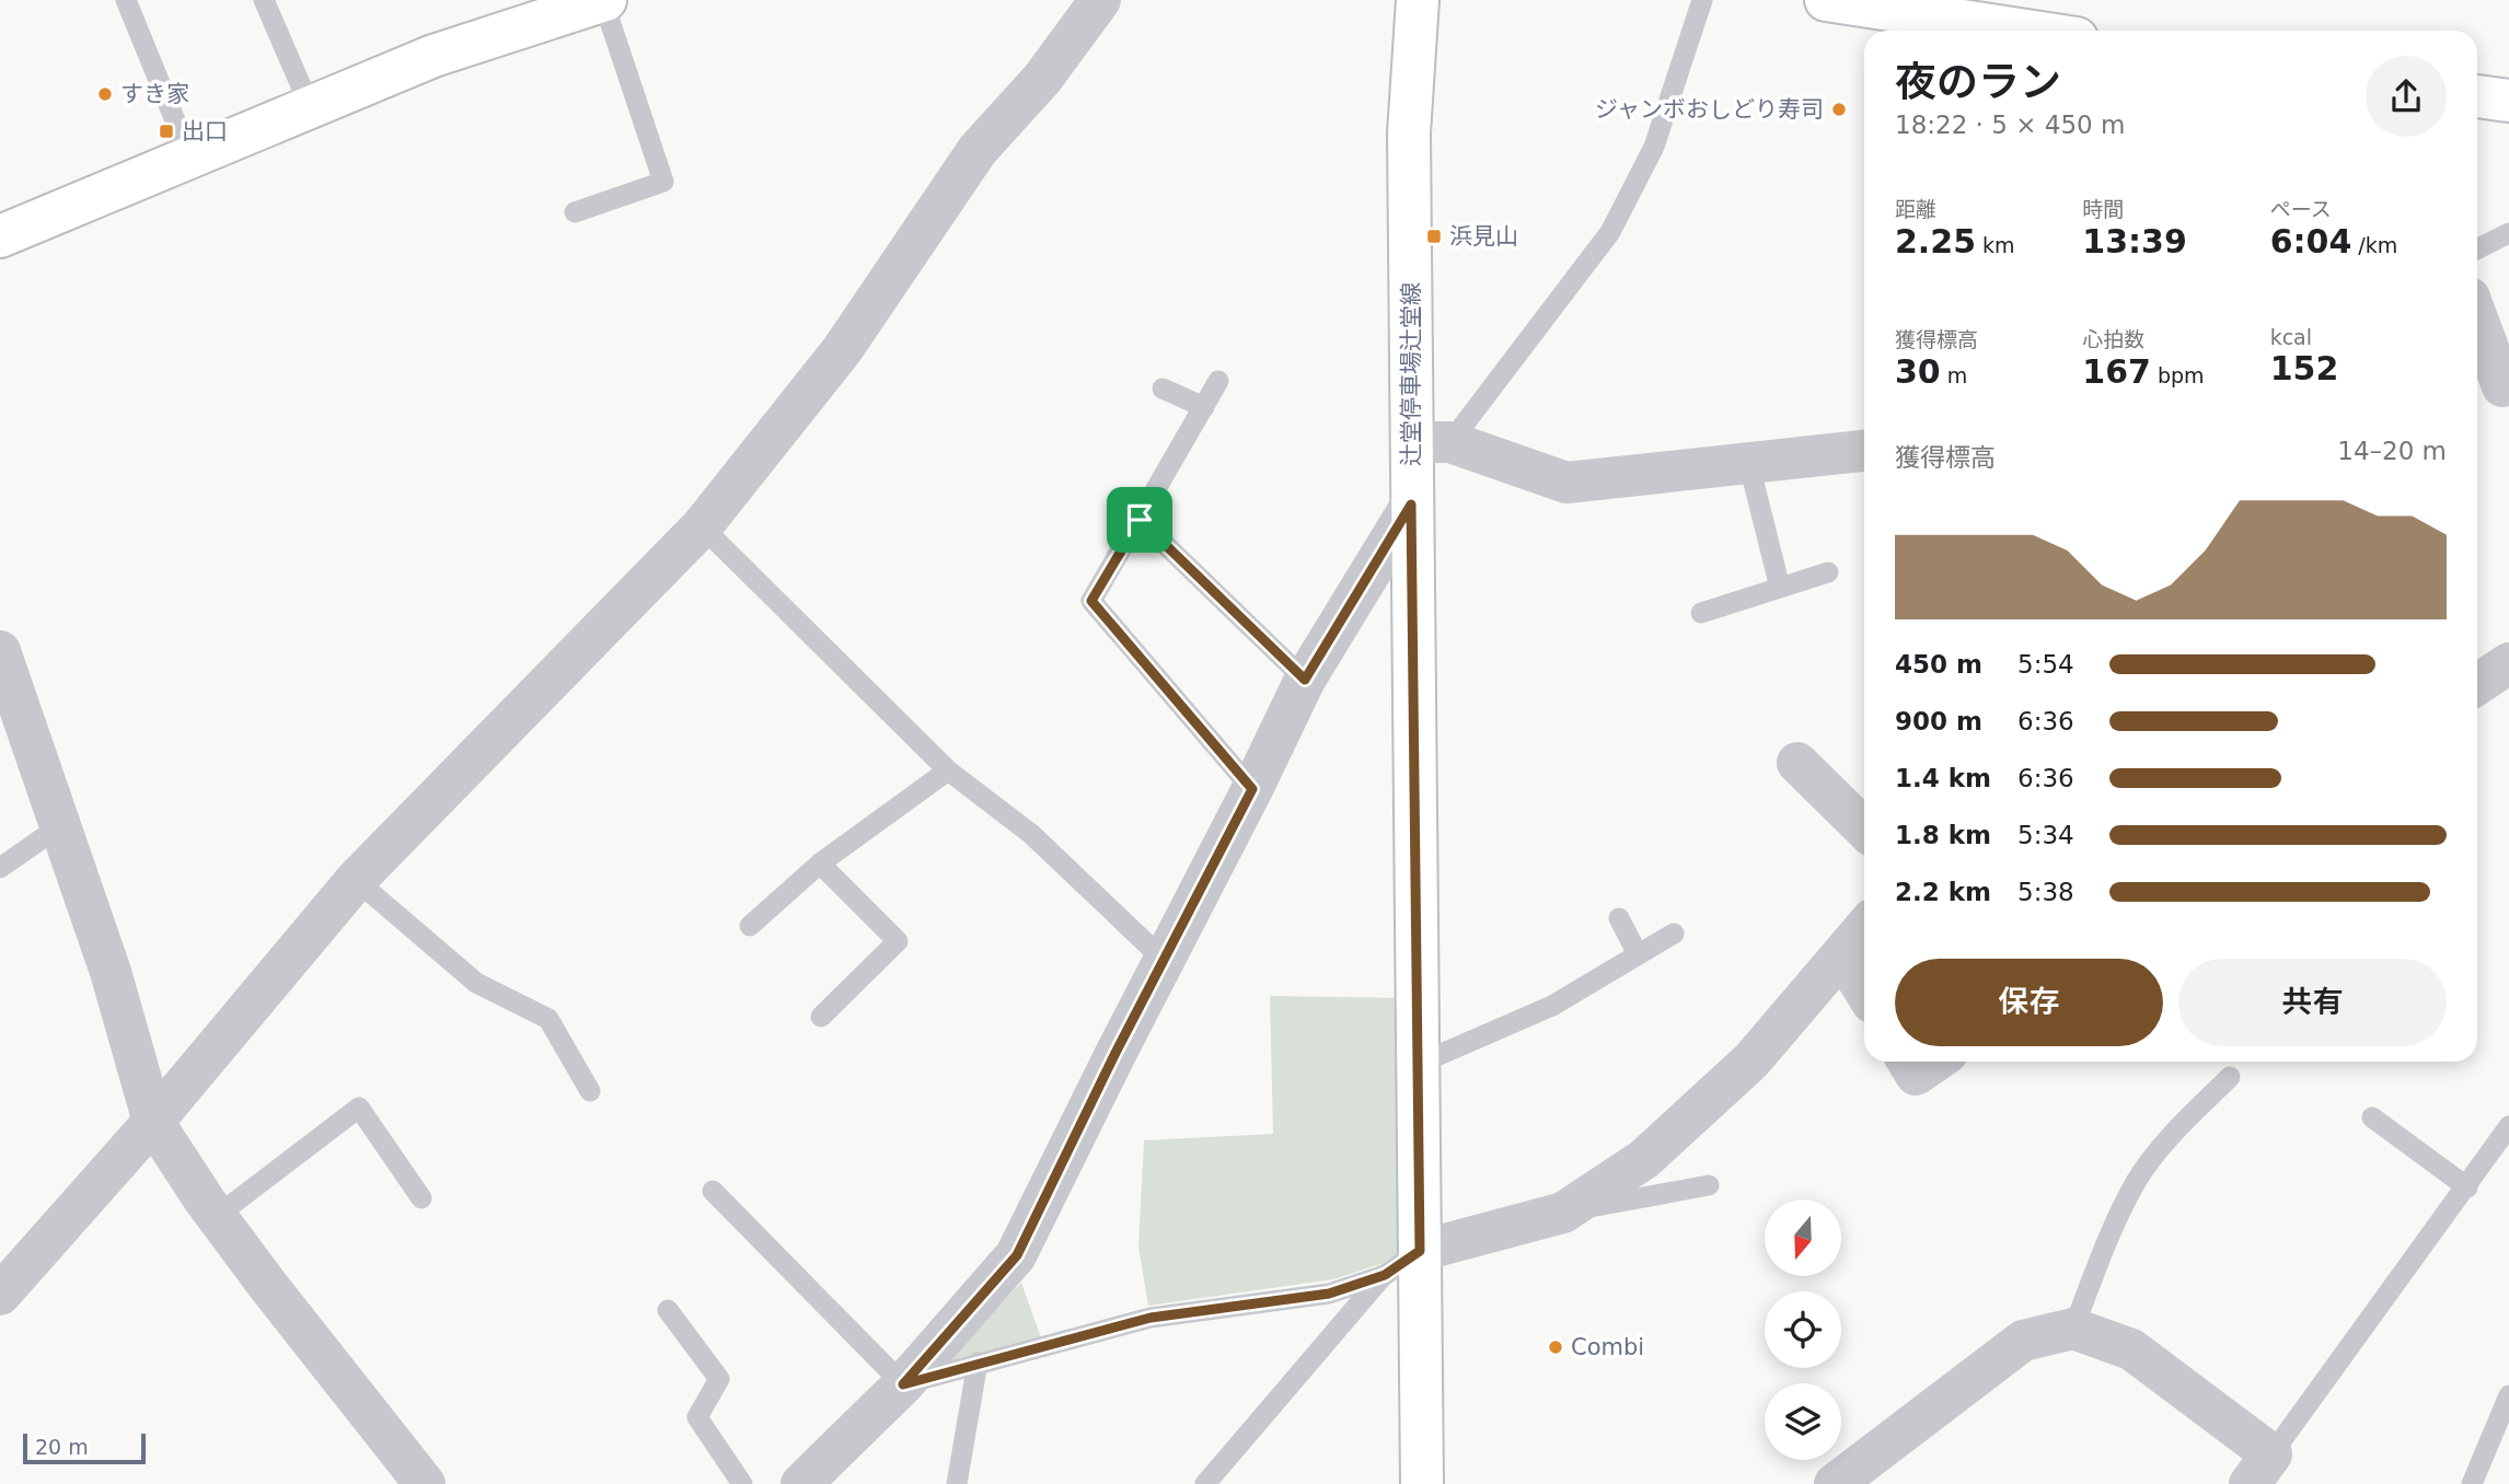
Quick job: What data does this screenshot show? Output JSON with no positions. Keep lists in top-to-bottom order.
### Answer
{
  "streets": {
    "main road": ["辻堂停車場辻堂線"]
  },
  "places": {
    "other": ["すき家", "ジャンボおしどり寿司", "Combi"],
    "transit": ["出口", "浜見山"]
  },
  "scale_bar": "20 m",
  "north": "bottom",
  "page": {
    "heading": ["夜のラン", "18:22 · 5 × 450 m"],
    "stats": [
      ["距離", "2.25 km"],
      ["時間", "13:39"],
      ["ペース", "6:04 /km"],
      ["獲得標高", "30 m"],
      ["心拍数", "167 bpm"],
      ["kcal", "152"]
    ],
    "chart": ["獲得標高", "14–20 m"],
    "list": [
      {
        "name": "450 m",
        "note": "5:54"
      },
      {
        "name": "900 m",
        "note": "6:36"
      },
      {
        "name": "1.4 km",
        "note": "6:36"
      },
      {
        "name": "1.8 km",
        "note": "5:34"
      },
      {
        "name": "2.2 km",
        "note": "5:38"
      }
    ],
    "buttons": ["保存", "共有"],
    "scale": "20 m"
  }
}
